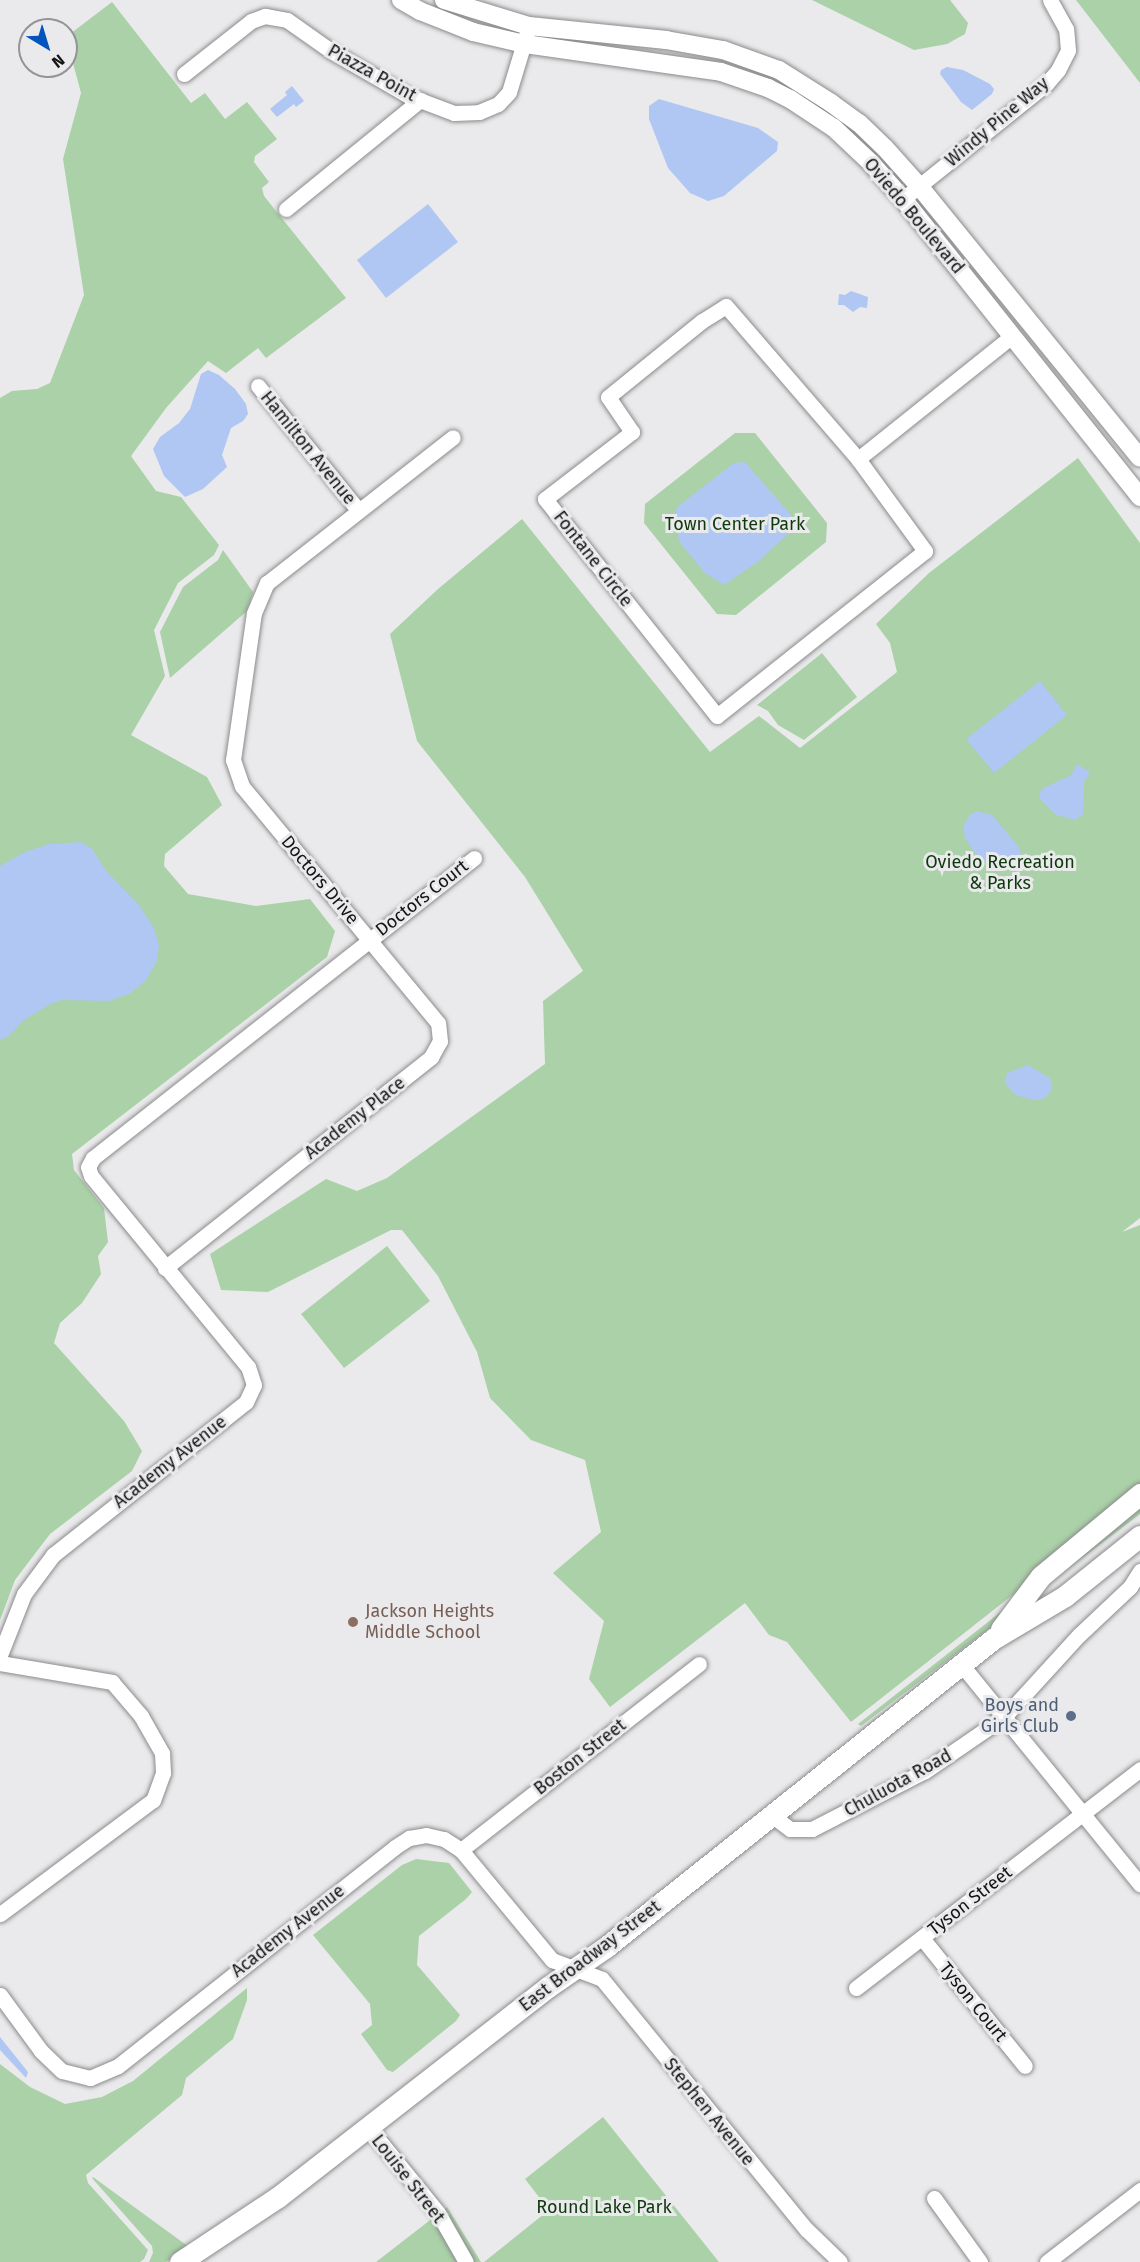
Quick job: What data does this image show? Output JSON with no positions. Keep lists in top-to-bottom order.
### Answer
{
  "streets": {
    "main road": ["East Broadway Street"],
    "street": [
      "Piazza Point",
      "Windy Pine Way",
      "Oviedo Boulevard",
      "Hamilton Avenue",
      "Fontane Circle",
      "Doctors Drive",
      "Doctors Court",
      "Academy Place",
      "Academy Avenue",
      "Boston Street",
      "Chuluota Road",
      "Tyson Street",
      "Tyson Court",
      "Stephen Avenue",
      "Louise Street"
    ]
  },
  "crossings": [
    ["Piazza Point", "Oviedo Boulevard"],
    ["Windy Pine Way", "Oviedo Boulevard"],
    ["Hamilton Avenue", "Doctors Drive"],
    ["Doctors Drive", "Doctors Court"],
    ["Doctors Drive", "Academy Place"],
    ["Doctors Drive", "Academy Avenue"],
    ["Doctors Court", "Academy Place"],
    ["Academy Place", "Academy Avenue"],
    ["Academy Avenue", "Boston Street"],
    ["Academy Avenue", "East Broadway Street"],
    ["Academy Avenue", "Stephen Avenue"],
    ["Chuluota Road", "East Broadway Street"],
    ["Tyson Street", "Tyson Court"],
    ["East Broadway Street", "Stephen Avenue"],
    ["East Broadway Street", "Louise Street"]
  ],
  "parks": ["Town Center Park", "Oviedo Recreation & Parks", "Round Lake Park"],
  "places": ["Jackson Heights Middle School", "Boys and Girls Club"],
  "north": "bottom right"
}
